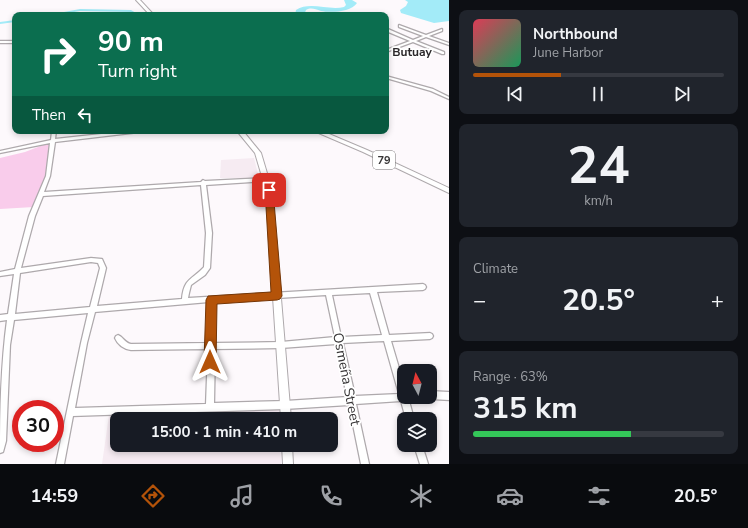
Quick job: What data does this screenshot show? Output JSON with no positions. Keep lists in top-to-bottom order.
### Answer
{
  "streets": {
    "highway": ["79"],
    "street": ["Osmeña Street"]
  },
  "districts": ["Butuay"],
  "north": "top",
  "page": {
    "turn": ["90 m", "Turn right"],
    "song": ["Northbound", "June Harbor"],
    "then": "Then",
    "tile": [
      ["24", "km/h"],
      "Climate",
      ["Range · 63%", "315 km"]
    ],
    "heat": ["−", "20.5°", "+"],
    "limit": "30",
    "trip": "15:00 · 1 min · 410 m",
    "tabs": ["14:59", "20.5°"]
  }
}
